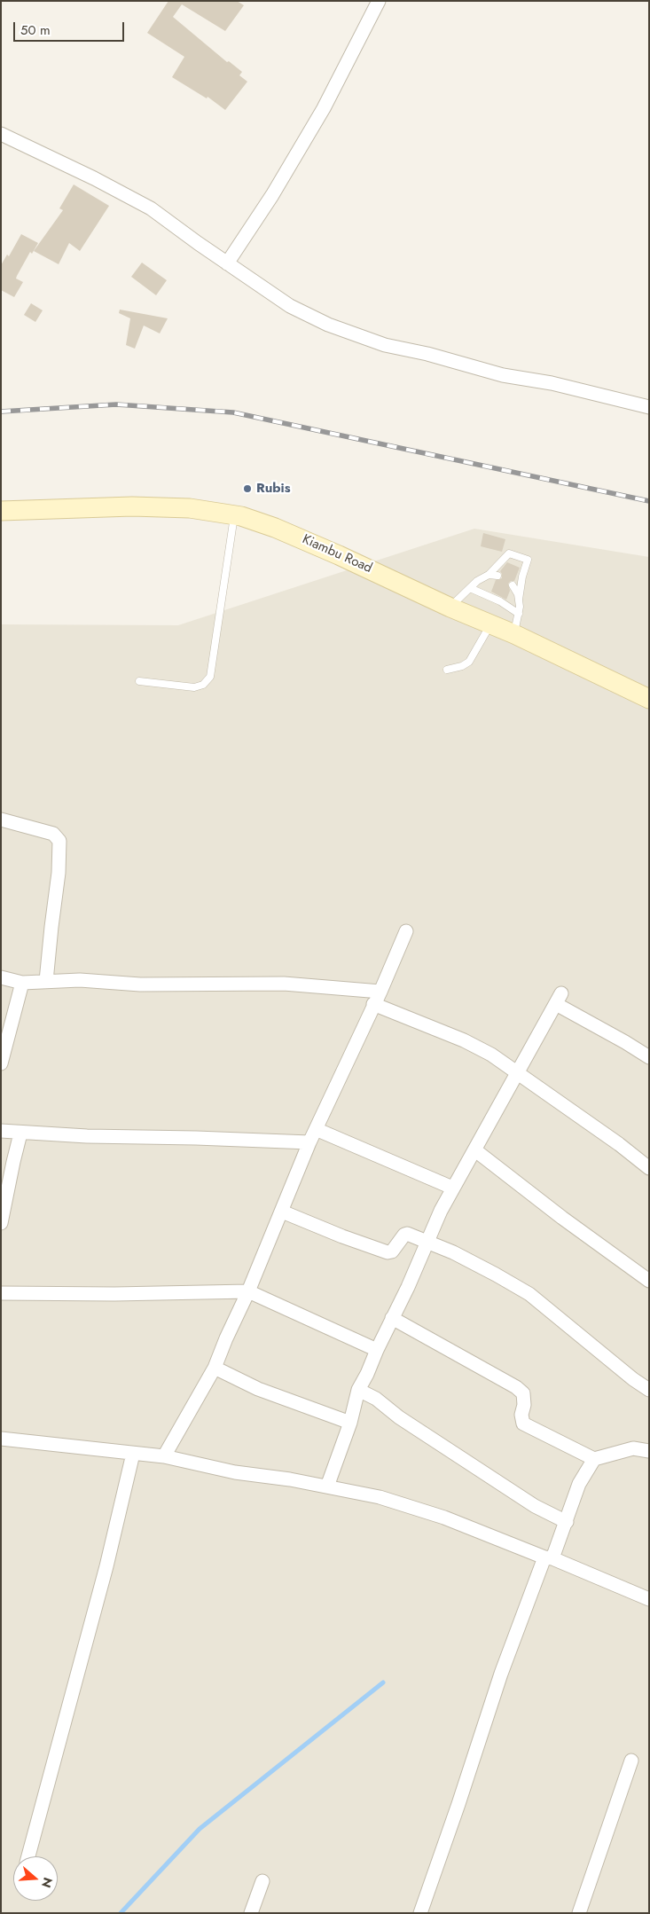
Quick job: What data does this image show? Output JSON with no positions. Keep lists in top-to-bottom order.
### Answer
{
  "streets": {
    "main road": ["Kiambu Road"]
  },
  "places": ["Rubis"],
  "scale_bar": "50 m",
  "north": "right"
}
